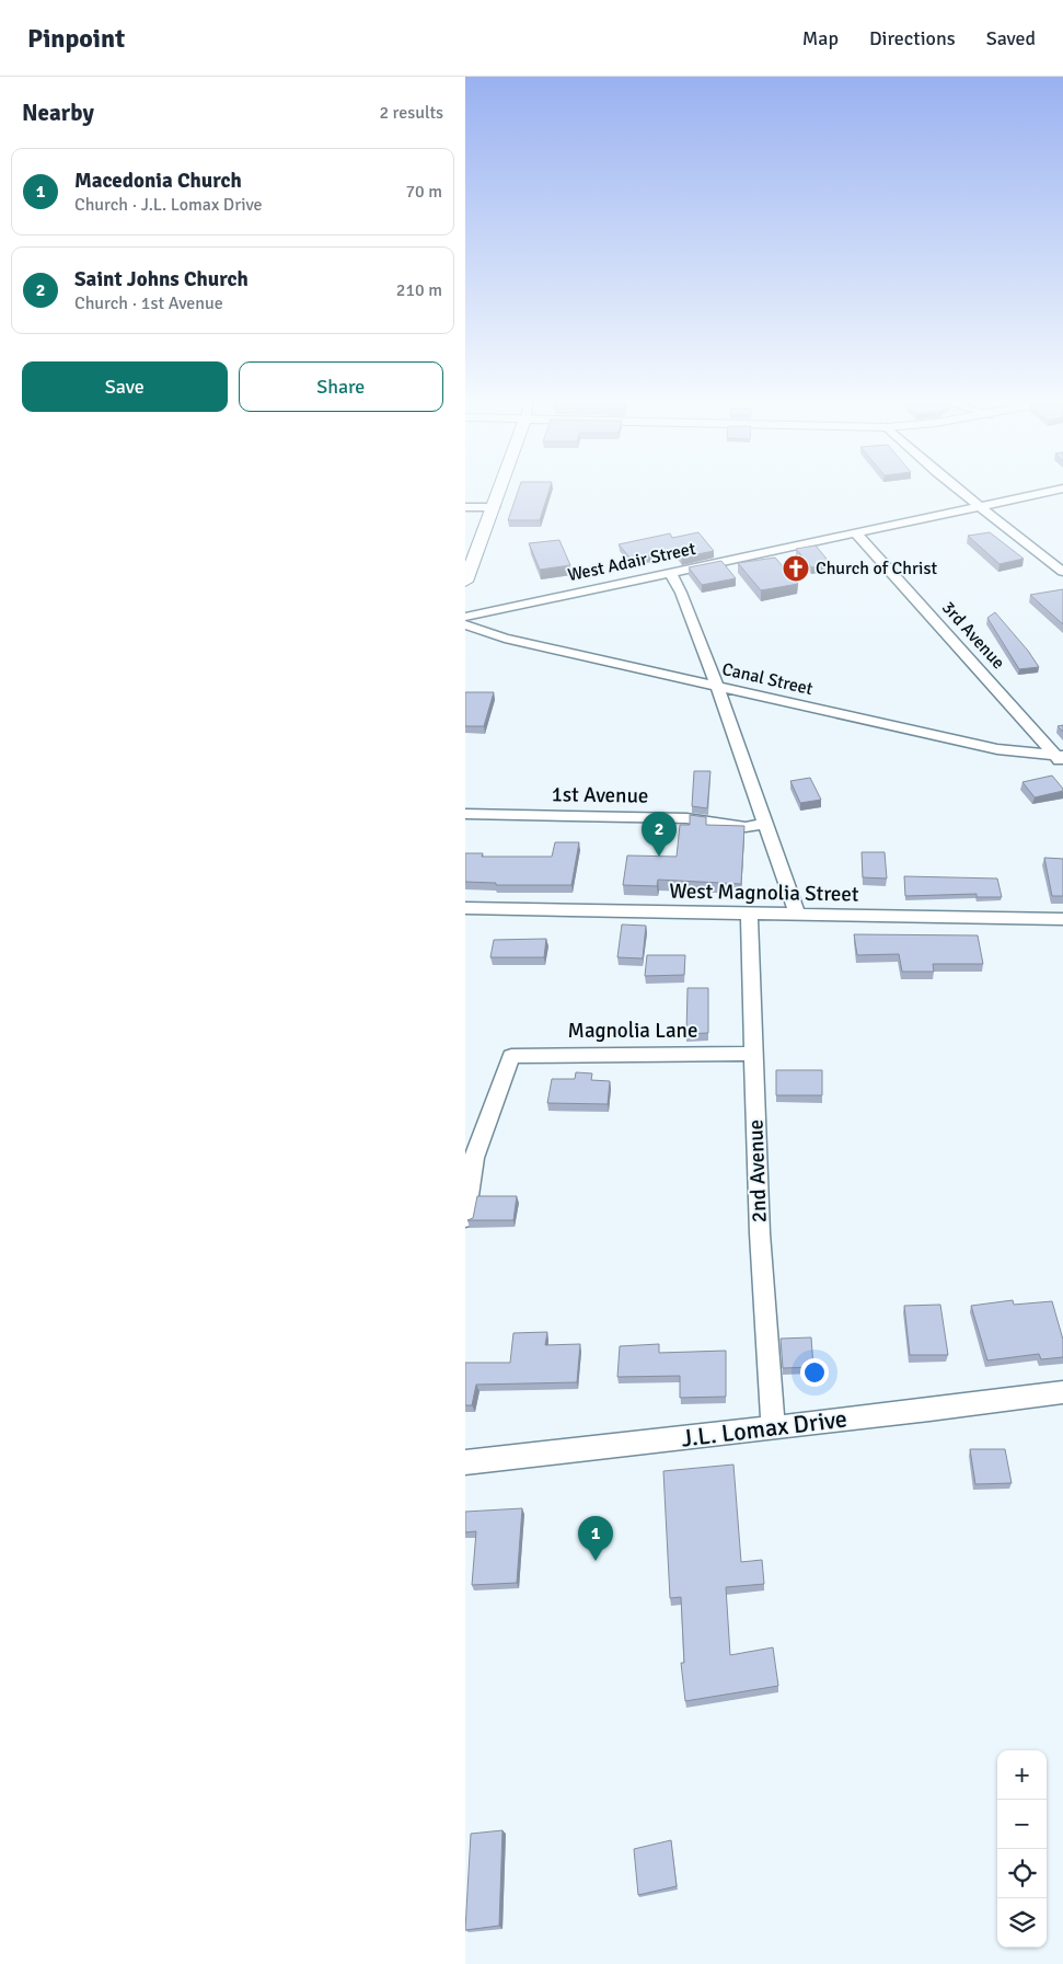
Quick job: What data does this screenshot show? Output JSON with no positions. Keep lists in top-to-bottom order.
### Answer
{
  "streets": {
    "street": [
      "West Adair Street",
      "3rd Avenue",
      "Canal Street",
      "1st Avenue",
      "West Magnolia Street",
      "Magnolia Lane",
      "2nd Avenue",
      "J.L. Lomax Drive"
    ]
  },
  "crossings": [
    ["West Adair Street", "3rd Avenue"],
    ["3rd Avenue", "Canal Street"],
    ["West Magnolia Street", "2nd Avenue"],
    ["Magnolia Lane", "2nd Avenue"],
    ["2nd Avenue", "J.L. Lomax Drive"]
  ],
  "places": {
    "church": ["Church of Christ"]
  },
  "page": {
    "header": "Pinpoint",
    "nav": ["Map", "Directions", "Saved"],
    "heading": ["Nearby", "2 results"],
    "list": [
      {
        "mark": "1",
        "name": "Macedonia Church",
        "note": "Church · J.L. Lomax Drive",
        "value": "70 m"
      },
      {
        "mark": "2",
        "name": "Saint Johns Church",
        "note": "Church · 1st Avenue",
        "value": "210 m"
      }
    ],
    "buttons": ["Save", "Share"],
    "pins": ["2", "1"],
    "map_buttons": ["+", "−"]
  }
}
